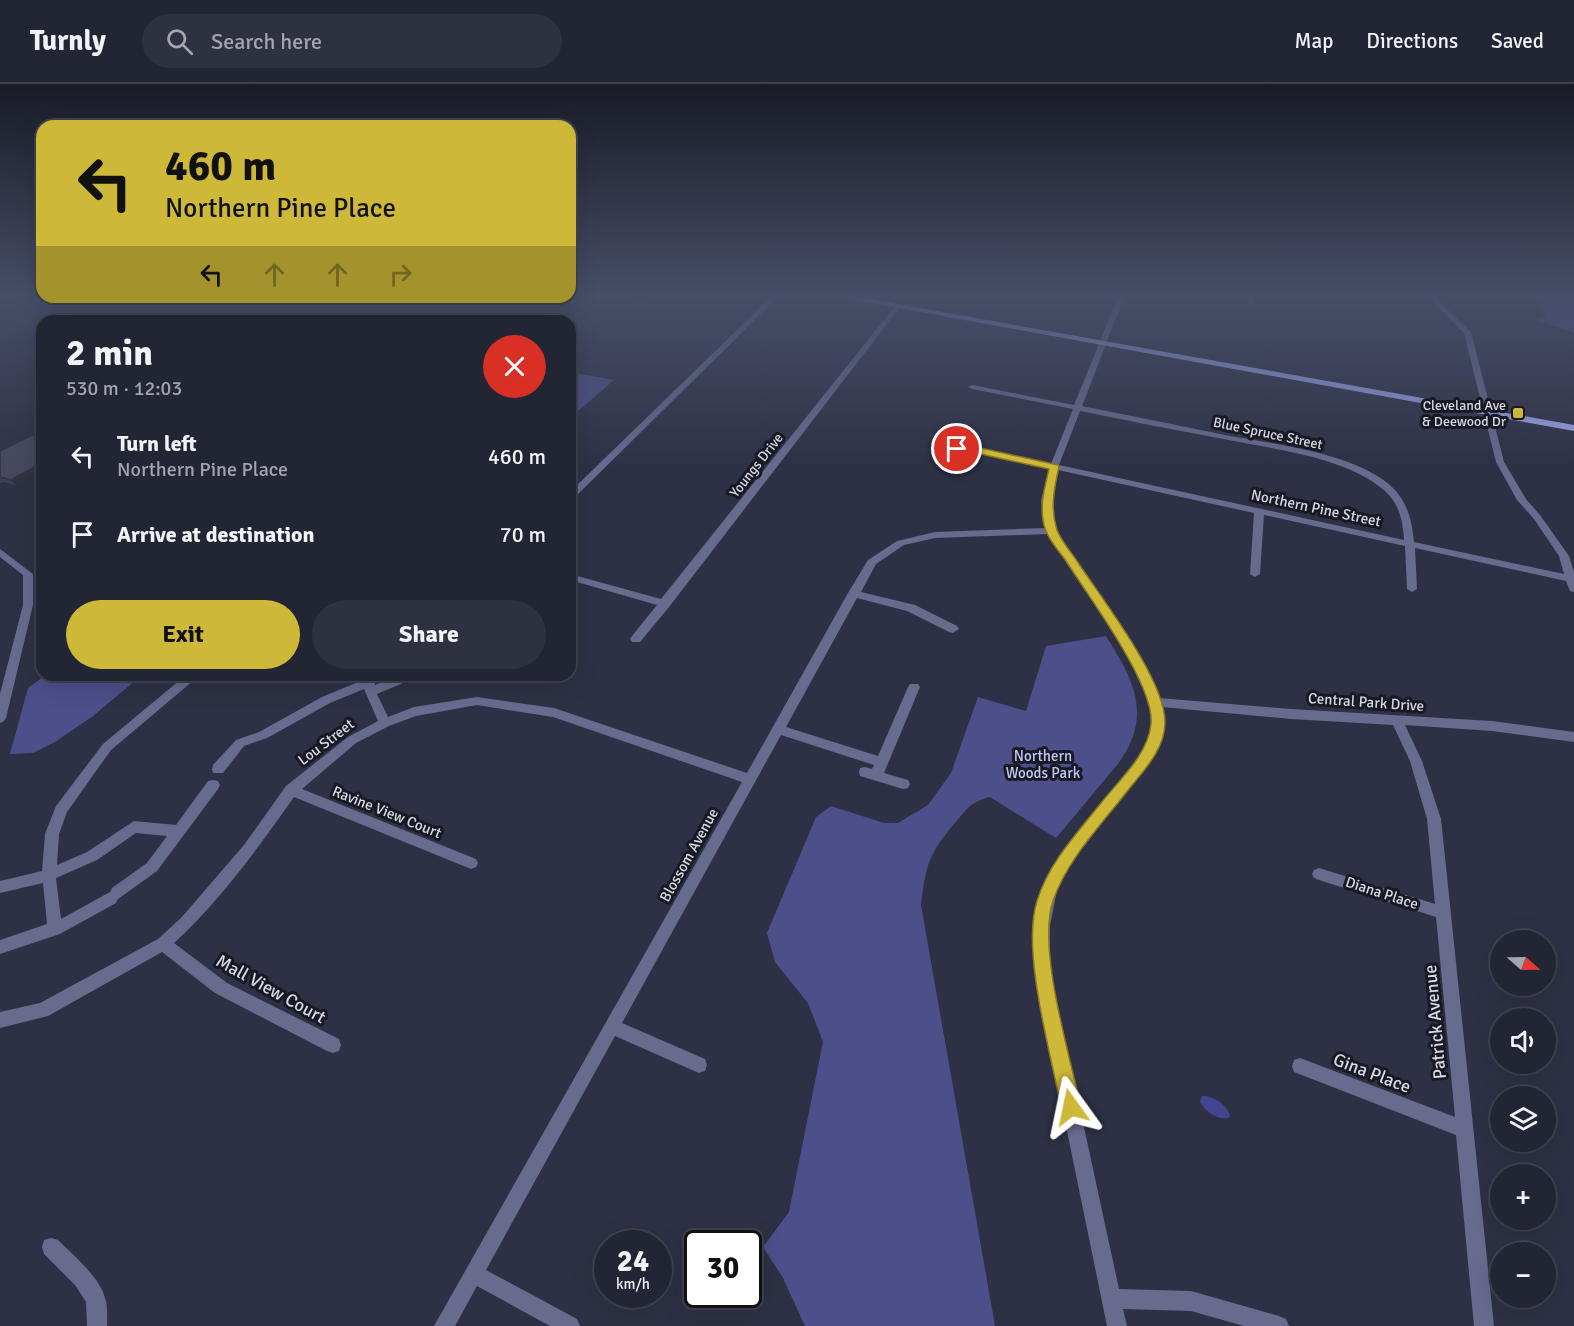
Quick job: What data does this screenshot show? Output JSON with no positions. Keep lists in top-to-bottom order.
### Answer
{
  "streets": {
    "street": [
      "Blue Spruce Street",
      "Youngs Drive",
      "Northern Pine Street",
      "Central Park Drive",
      "Lou Street",
      "Ravine View Court",
      "Blossom Avenue",
      "Diana Place",
      "Mall View Court",
      "Patrick Avenue",
      "Gina Place"
    ]
  },
  "crossings": [
    ["Blue Spruce Street", "Northern Pine Street"],
    ["Central Park Drive", "Patrick Avenue"],
    ["Lou Street", "Ravine View Court"],
    ["Lou Street", "Blossom Avenue"],
    ["Lou Street", "Mall View Court"],
    ["Diana Place", "Patrick Avenue"],
    ["Patrick Avenue", "Gina Place"]
  ],
  "parks": ["Northern Woods Park"],
  "places": {
    "transit": ["Cleveland Ave & Deewood Dr"]
  },
  "north": "right",
  "page": {
    "header": "Turnly",
    "search": "Search here",
    "nav": ["Map", "Directions", "Saved"],
    "turn": ["460 m", "Northern Pine Place"],
    "heading": ["2 min", "530 m · 12:03"],
    "list": [
      {
        "name": "Turn left",
        "note": "Northern Pine Place",
        "value": "460 m"
      },
      {
        "name": "Arrive at destination",
        "value": "70 m"
      }
    ],
    "buttons": ["Exit", "Share"],
    "map_buttons": ["+", "−"],
    "speed": "24 km/h",
    "limit": "30"
  }
}
